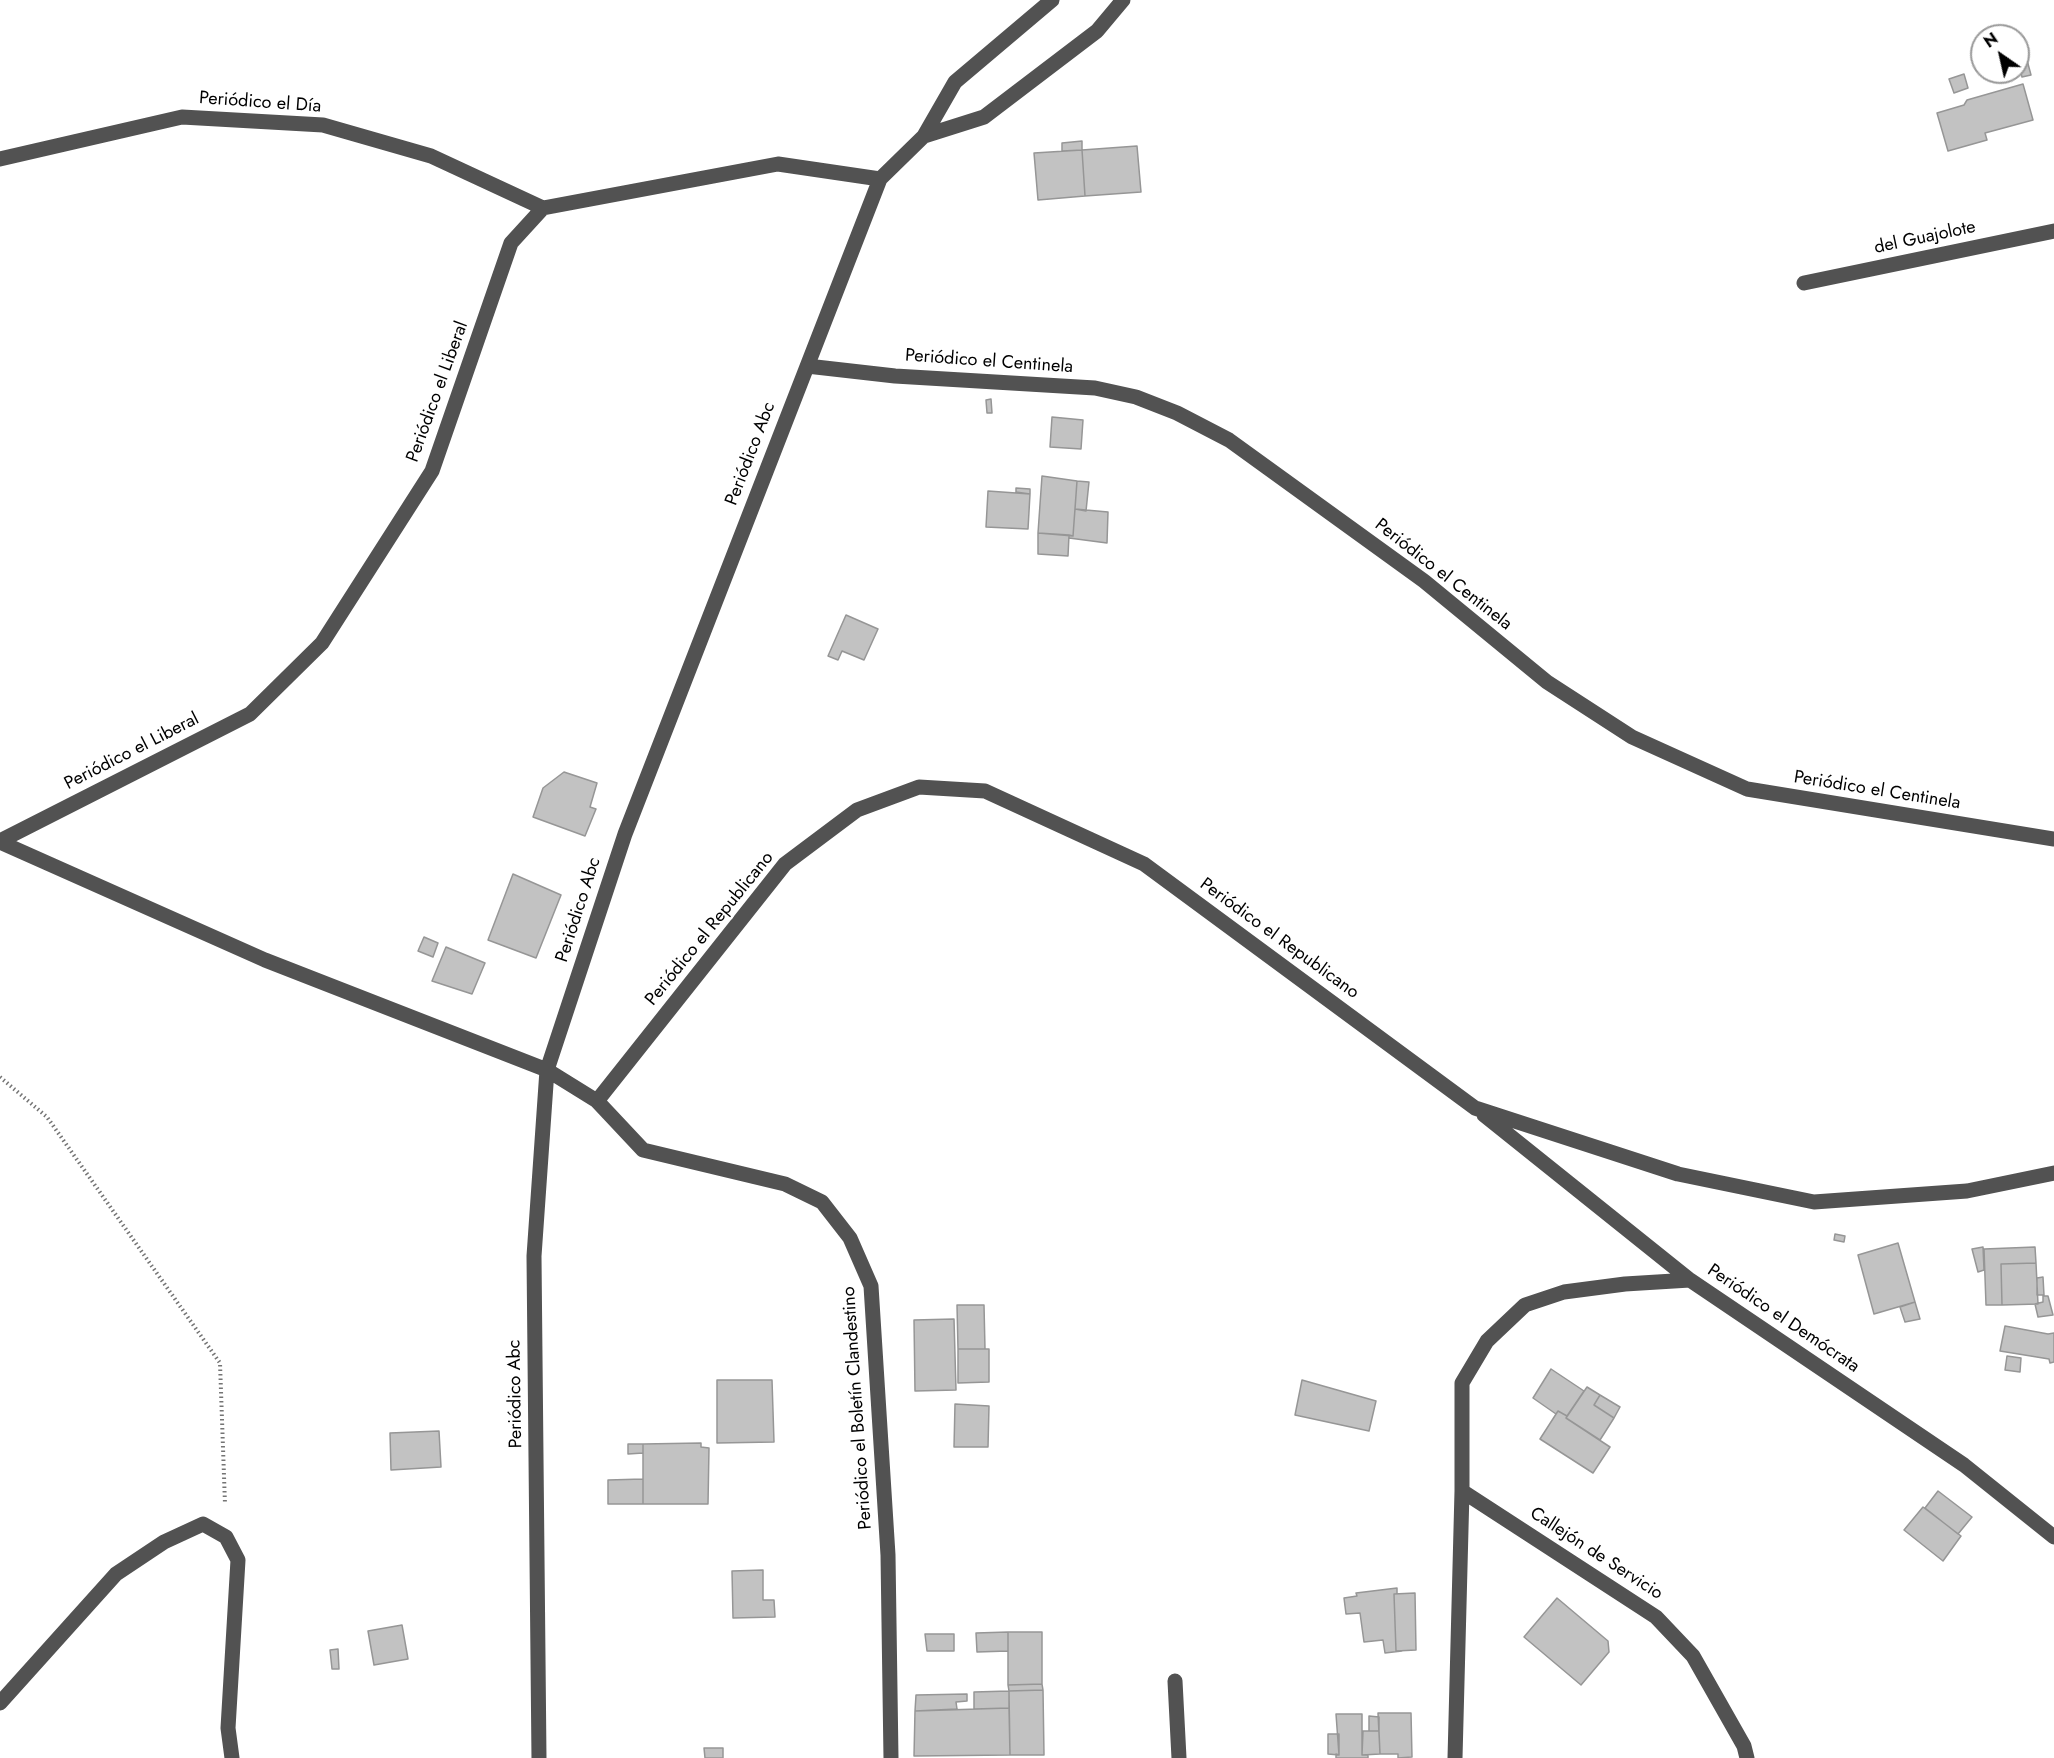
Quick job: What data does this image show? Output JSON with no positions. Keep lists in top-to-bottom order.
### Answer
{
  "streets": {
    "street": [
      "Periódico el Día",
      "del Guajolote",
      "Periódico el Centinela",
      "Periódico el Liberal",
      "Periódico Abc",
      "Periódico el Republicano",
      "Periódico el Demócrata",
      "Periódico el Boletín Clandestino",
      "Callejón de Servicio"
    ]
  },
  "crossings": [
    ["Periódico el Día", "Periódico el Liberal"],
    ["Periódico el Centinela", "Periódico Abc"],
    ["Periódico el Liberal", "Periódico Abc"],
    ["Periódico el Liberal", "Periódico el Boletín Clandestino"],
    ["Periódico Abc", "Periódico el Boletín Clandestino"],
    ["Periódico el Republicano", "Periódico el Boletín Clandestino"],
    ["Periódico el Demócrata", "Callejón de Servicio"]
  ],
  "north": "top left"
}
